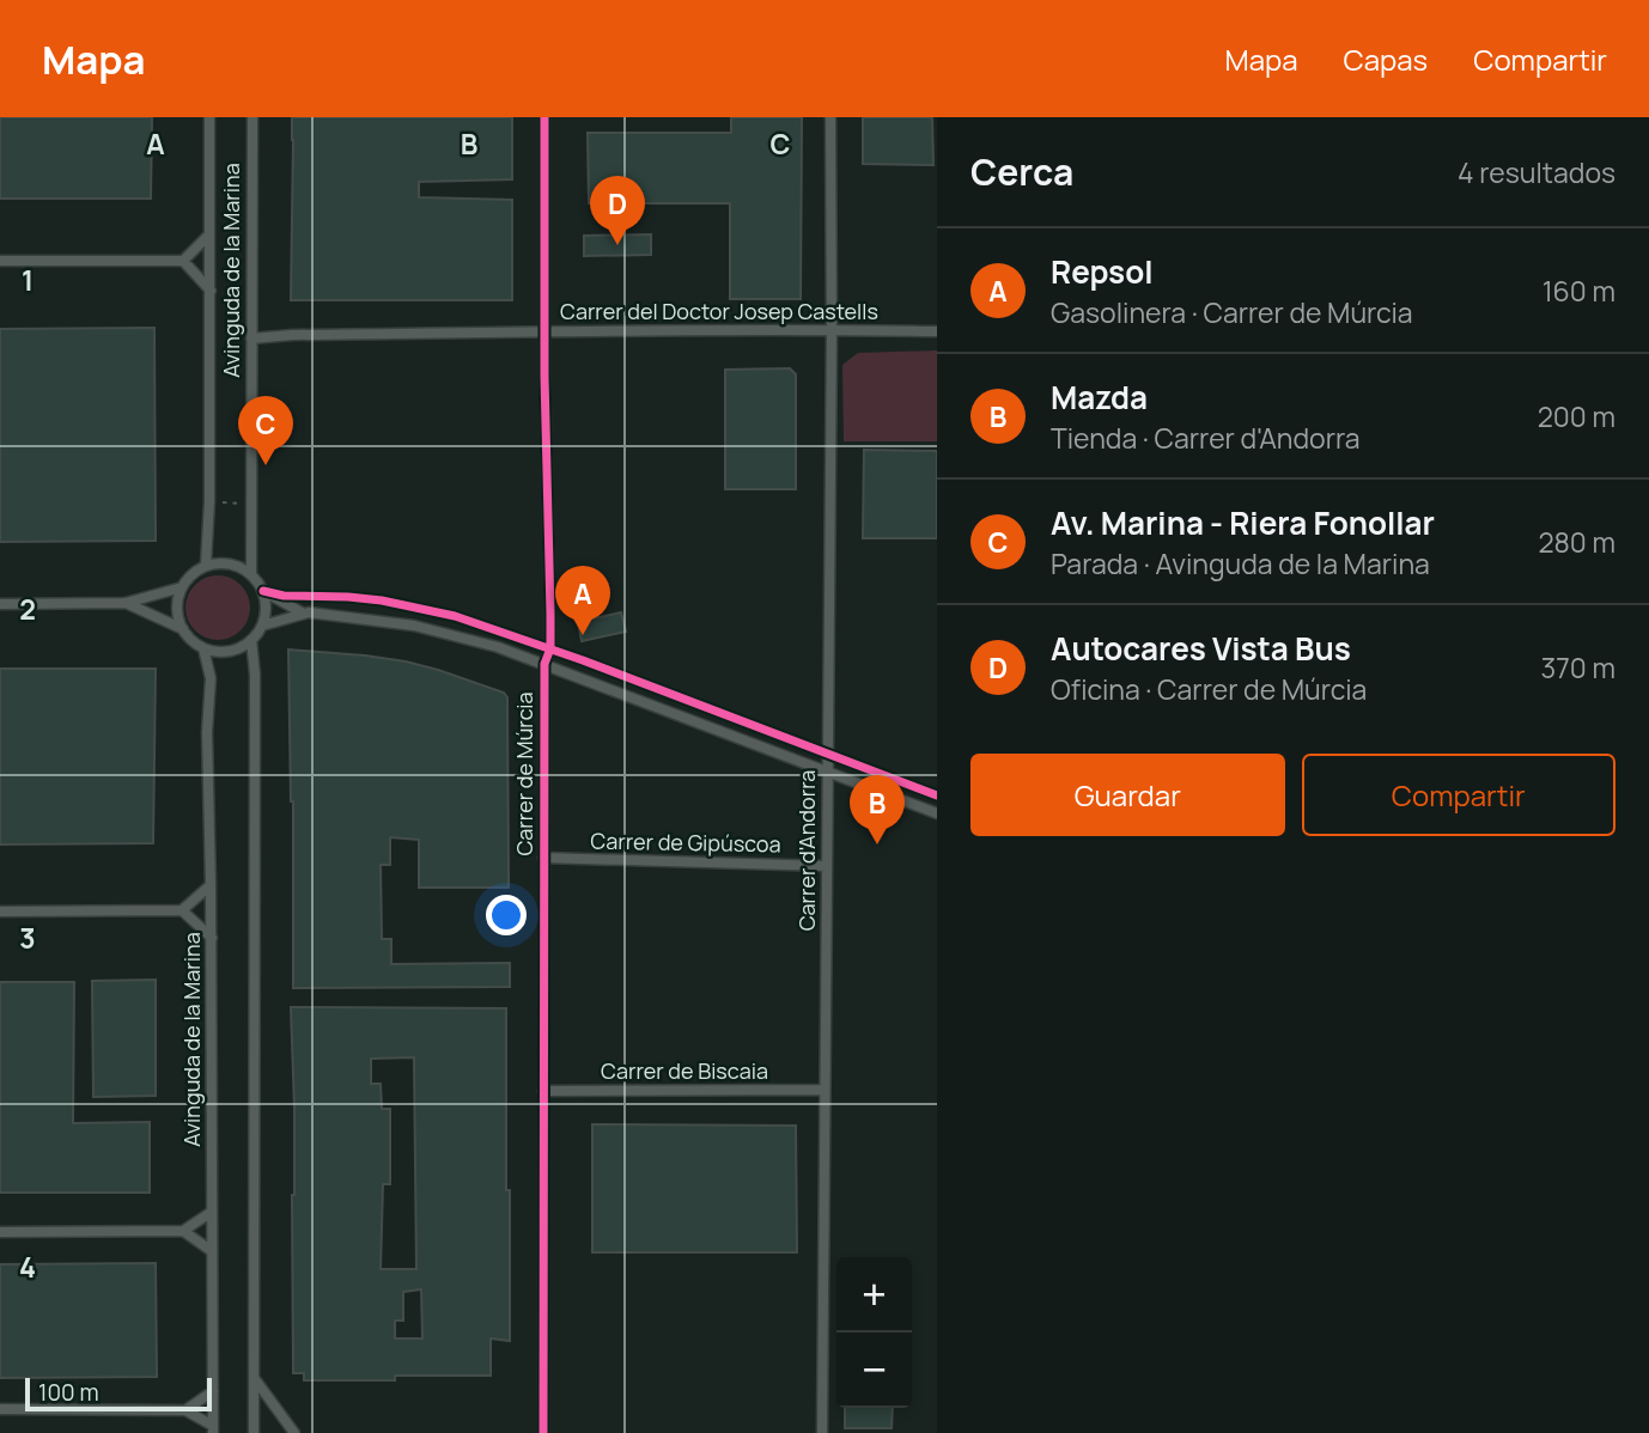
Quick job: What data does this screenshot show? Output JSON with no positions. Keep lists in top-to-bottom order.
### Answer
{
  "streets": {
    "street": [
      "Avinguda de la Marina",
      "Carrer del Doctor Josep Castells",
      "Carrer de Múrcia",
      "Carrer de Gipúscoa",
      "Carrer d'Andorra",
      "Carrer de Biscaia"
    ]
  },
  "crossings": [
    ["Avinguda de la Marina", "Carrer del Doctor Josep Castells"],
    ["Carrer del Doctor Josep Castells", "Carrer de Múrcia"],
    ["Carrer del Doctor Josep Castells", "Carrer d'Andorra"],
    ["Carrer de Múrcia", "Carrer de Gipúscoa"],
    ["Carrer de Múrcia", "Carrer de Biscaia"],
    ["Carrer de Gipúscoa", "Carrer d'Andorra"],
    ["Carrer d'Andorra", "Carrer de Biscaia"]
  ],
  "scale_bar": "100 m",
  "page": {
    "header": "Mapa",
    "nav": ["Mapa", "Capas", "Compartir"],
    "heading": ["Cerca", "4 resultados"],
    "pins": [
      "D",
      "C",
      "A",
      "B"
    ],
    "list": [
      {
        "mark": "A",
        "name": "Repsol",
        "note": "Gasolinera · Carrer de Múrcia",
        "value": "160 m"
      },
      {
        "mark": "B",
        "name": "Mazda",
        "note": "Tienda · Carrer d'Andorra",
        "value": "200 m"
      },
      {
        "mark": "C",
        "name": "Av. Marina - Riera Fonollar",
        "note": "Parada · Avinguda de la Marina",
        "value": "280 m"
      },
      {
        "mark": "D",
        "name": "Autocares Vista Bus",
        "note": "Oficina · Carrer de Múrcia",
        "value": "370 m"
      }
    ],
    "buttons": ["Guardar", "Compartir"],
    "map_buttons": ["+", "−"],
    "scale": "100 m"
  },
  "grid": {
    "columns": ["A", "B", "C"],
    "rows": [
      "1",
      "2",
      "3",
      "4"
    ]
  }
}
